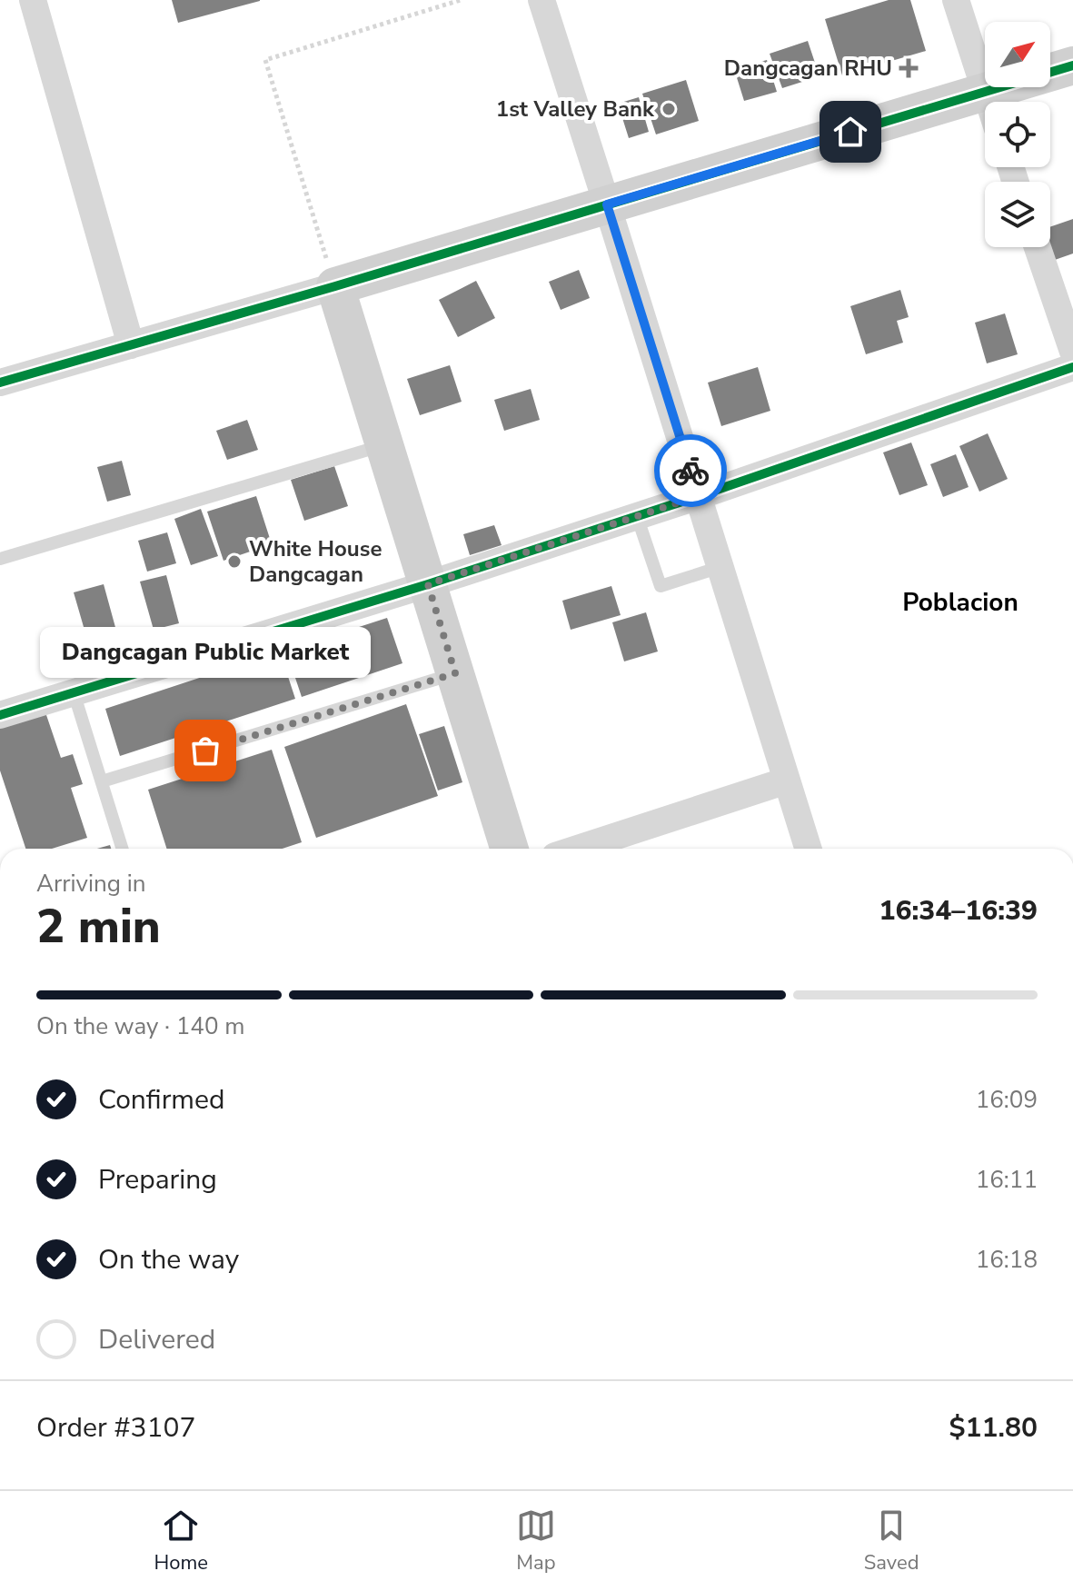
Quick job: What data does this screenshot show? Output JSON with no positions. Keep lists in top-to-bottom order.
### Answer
{
  "districts": ["Poblacion"],
  "places": {
    "health": ["Dangcagan RHU"],
    "other": ["1st Valley Bank", "White House Dangcagan", "Dangcagan Public Market"]
  },
  "north": "top right",
  "page": {
    "bubble": "Dangcagan Public Market",
    "heading": ["2 min", "Arriving in", "16:34–16:39"],
    "panel": ["Order #3107", "$11.80"],
    "bar": "On the way · 140 m",
    "list": [
      ["Confirmed", "16:09"],
      ["Preparing", "16:11"],
      ["On the way", "16:18"],
      "Delivered"
    ],
    "tabs": ["Home", "Map", "Saved"]
  }
}
